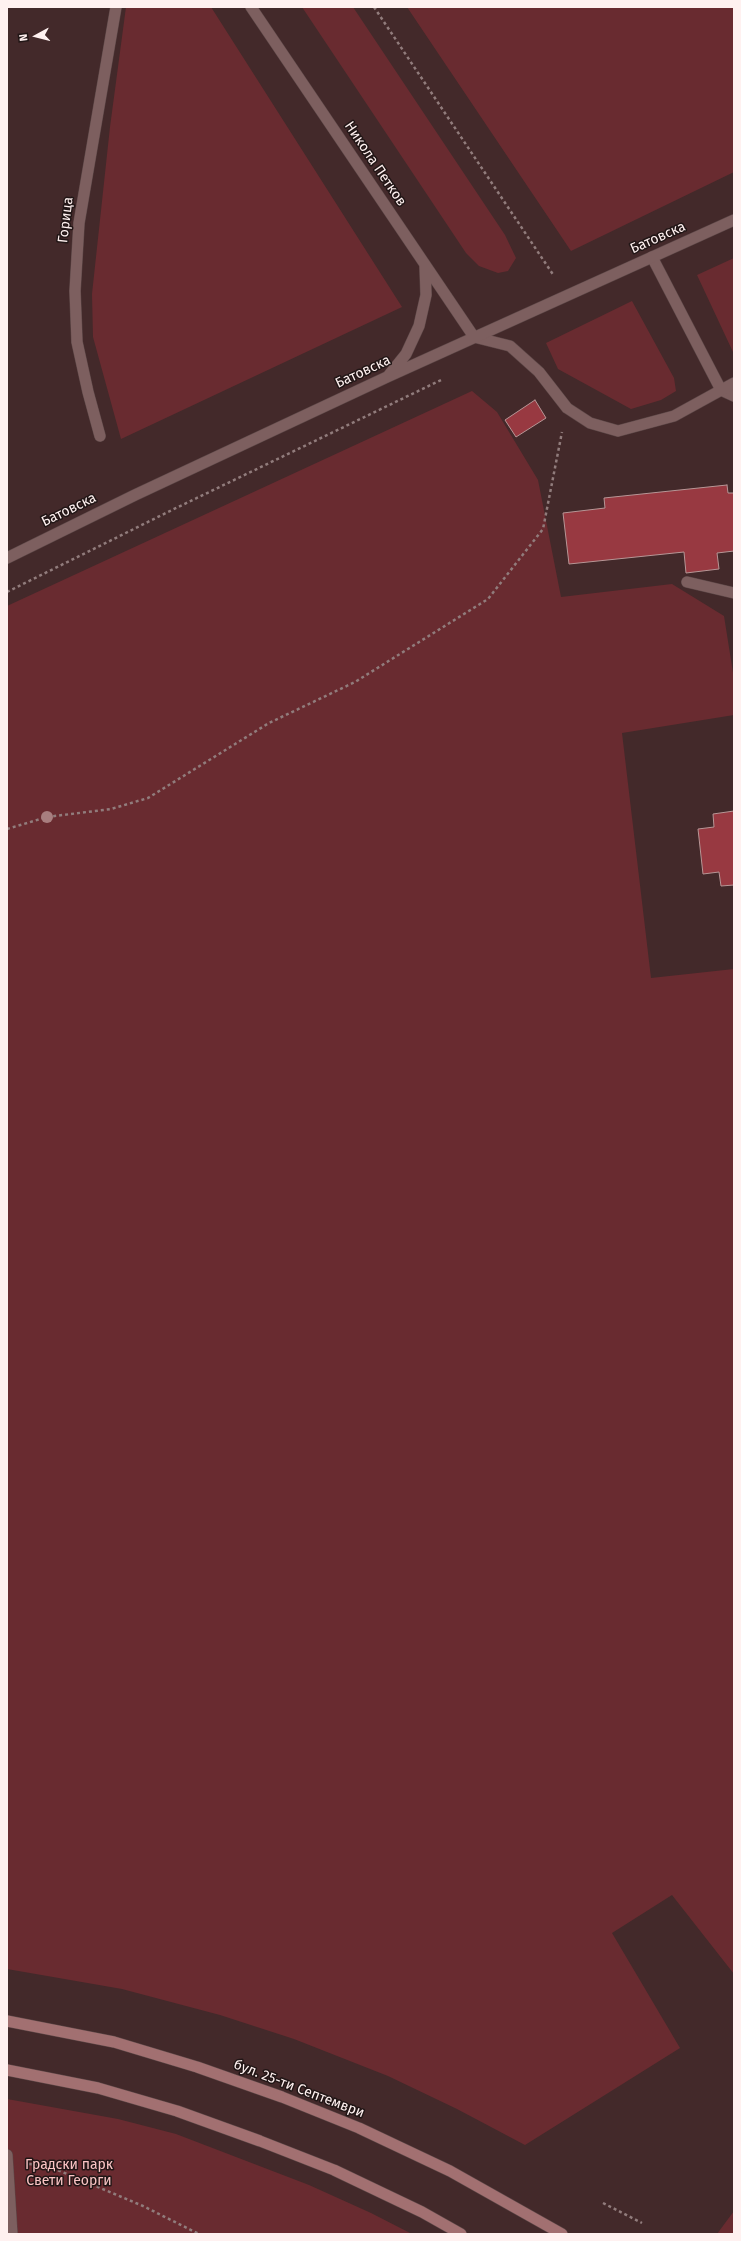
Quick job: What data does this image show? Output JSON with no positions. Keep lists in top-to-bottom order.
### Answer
{
  "streets": {
    "main road": ["бул. 25-ти Септември"],
    "street": ["Никола Петков", "Горица", "Батовска"]
  },
  "crossings": [
    ["Никола Петков", "Батовска"]
  ],
  "parks": ["Градски парк Свети Георги"],
  "north": "left"
}
